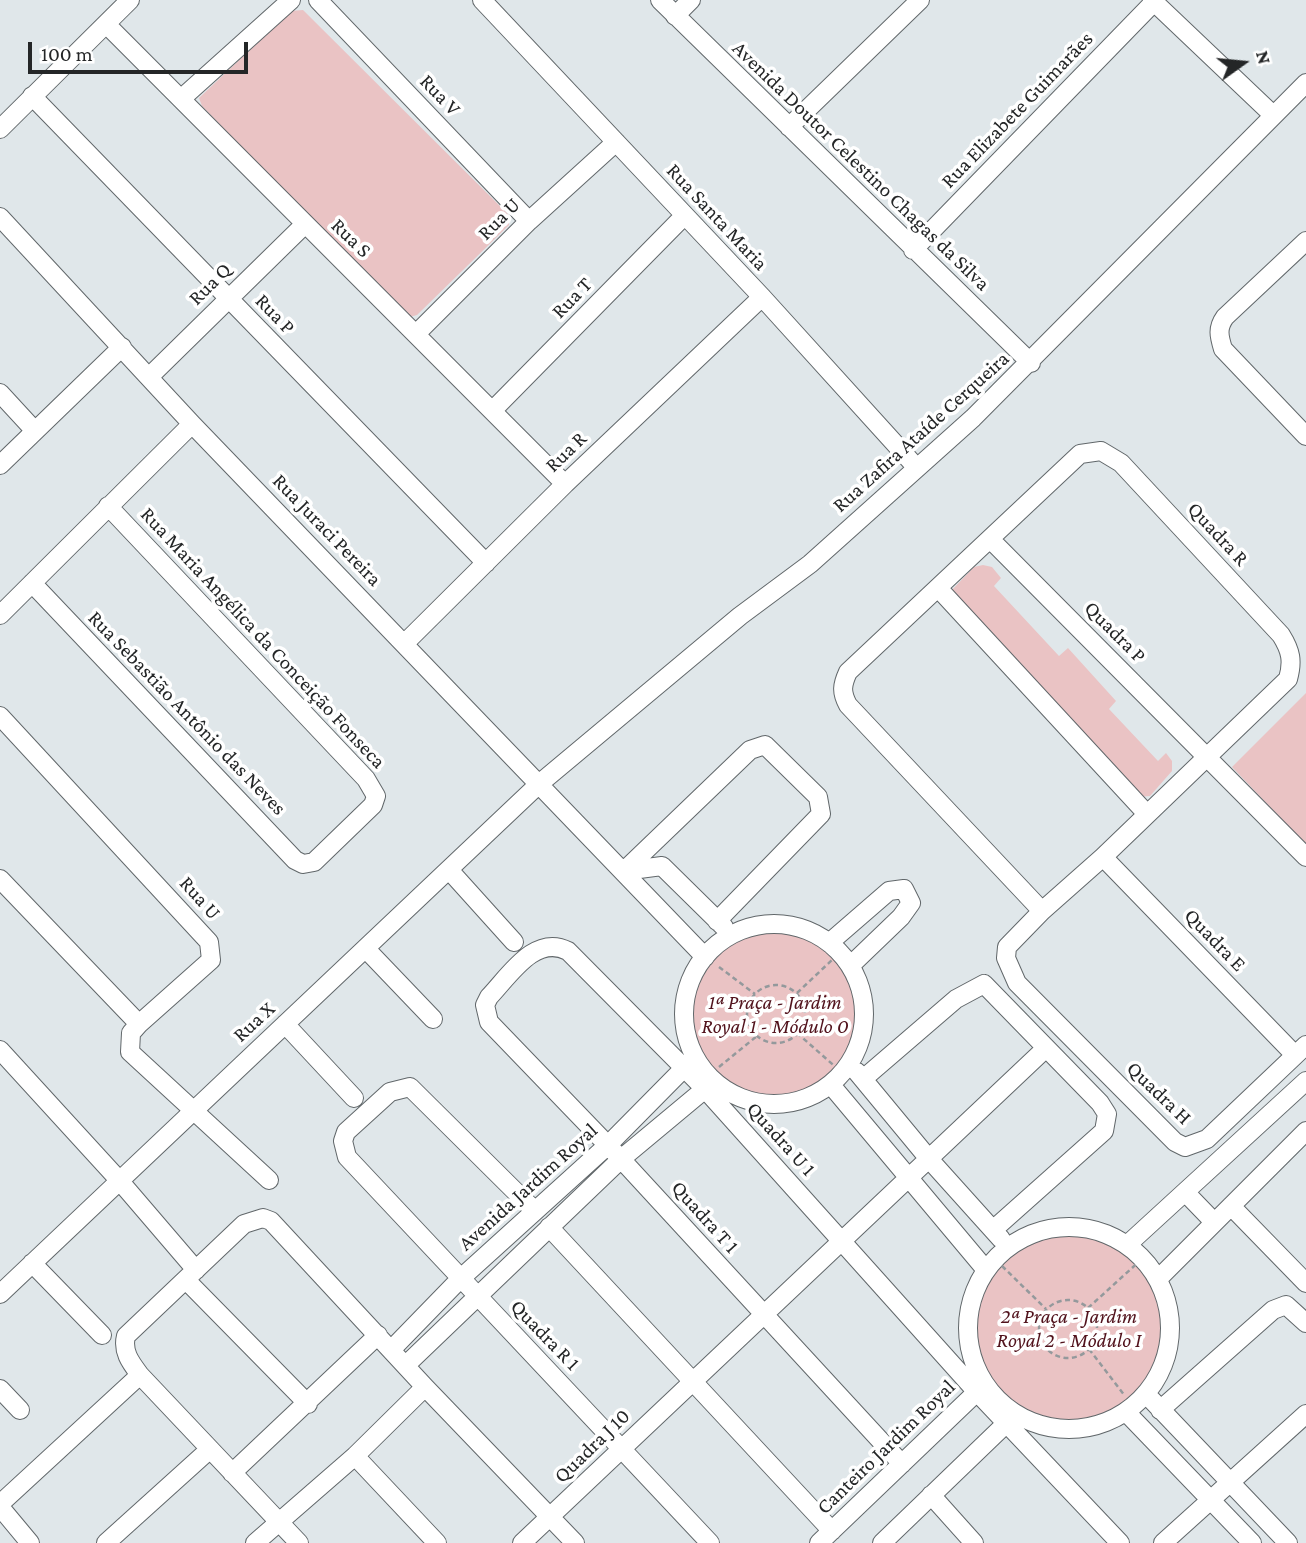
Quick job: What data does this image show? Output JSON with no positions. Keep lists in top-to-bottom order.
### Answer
{
  "streets": {
    "street": [
      "Rua V",
      "Rua Elizabete Guimarães",
      "Avenida Doutor Celestino Chagas da Silva",
      "Rua Santa Maria",
      "Rua U",
      "Rua S",
      "Rua Q",
      "Rua T",
      "Rua P",
      "Rua Zafira Ataíde Cerqueira",
      "Rua R",
      "Rua Juraci Pereira",
      "Quadra R",
      "Quadra P",
      "Rua Maria Angélica da Conceição Fonseca",
      "Rua Sebastião Antônio das Neves",
      "Quadra E",
      "Rua X",
      "Quadra H",
      "Quadra U 1",
      "Avenida Jardim Royal",
      "Quadra T 1",
      "Quadra R 1",
      "Quadra J 10",
      "Canteiro Jardim Royal"
    ]
  },
  "crossings": [
    ["Rua V", "Rua U"],
    ["Rua Elizabete Guimarães", "Avenida Doutor Celestino Chagas da Silva"],
    ["Avenida Doutor Celestino Chagas da Silva", "Rua Zafira Ataíde Cerqueira"],
    ["Rua Santa Maria", "Rua U"],
    ["Rua Santa Maria", "Rua T"],
    ["Rua Santa Maria", "Rua Zafira Ataíde Cerqueira"],
    ["Rua Santa Maria", "Rua R"],
    ["Rua U", "Rua S"],
    ["Rua S", "Rua Q"],
    ["Rua S", "Rua T"],
    ["Rua S", "Rua R"],
    ["Rua Q", "Rua P"],
    ["Rua Q", "Rua Juraci Pereira"],
    ["Rua P", "Rua R"],
    ["Rua Zafira Ataíde Cerqueira", "Rua Juraci Pereira"],
    ["Rua Zafira Ataíde Cerqueira", "Rua X"],
    ["Rua R", "Rua Juraci Pereira"],
    ["Rua Juraci Pereira", "Rua X"],
    ["Quadra R", "Quadra P"],
    ["Rua Maria Angélica da Conceição Fonseca", "Rua Sebastião Antônio das Neves"],
    ["Quadra E", "Quadra H"],
    ["Quadra U 1", "Avenida Jardim Royal"],
    ["Quadra U 1", "Quadra T 1"],
    ["Quadra U 1", "Quadra J 10"],
    ["Quadra U 1", "Canteiro Jardim Royal"],
    ["Avenida Jardim Royal", "Quadra T 1"],
    ["Avenida Jardim Royal", "Quadra R 1"],
    ["Quadra T 1", "Quadra J 10"],
    ["Quadra T 1", "Canteiro Jardim Royal"],
    ["Quadra R 1", "Quadra J 10"]
  ],
  "parks": ["1ª Praça - Jardim Royal 1 - Módulo 0", "2ª Praça - Jardim Royal 2 - Módulo I"],
  "scale_bar": "100 m",
  "north": "right"
}
